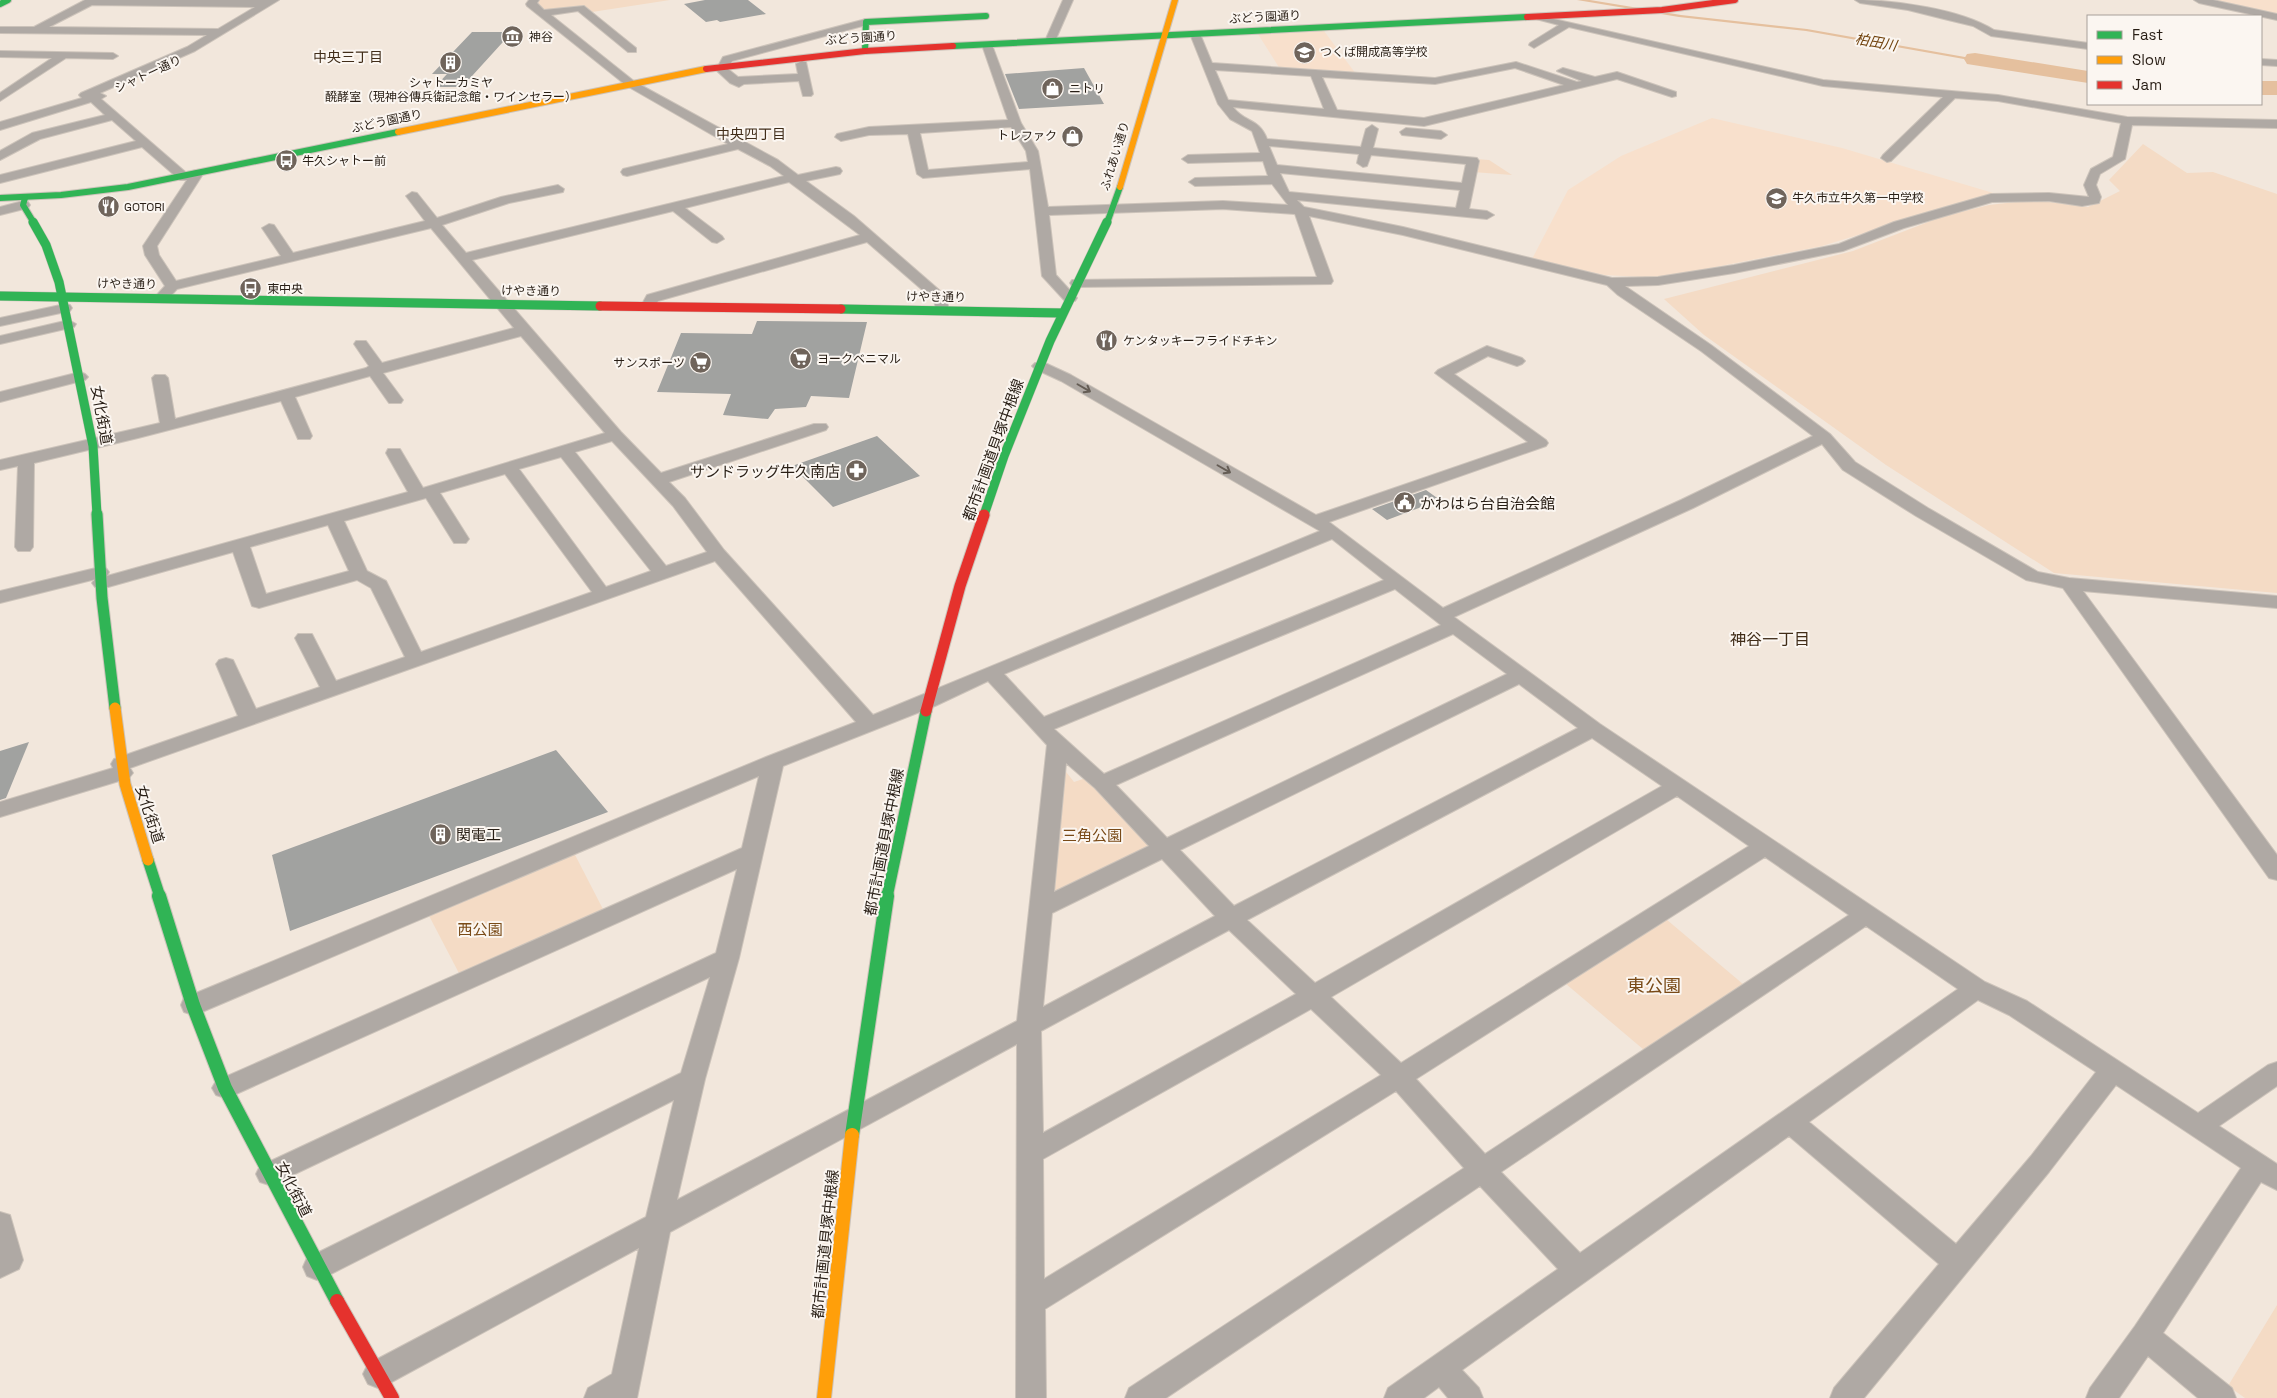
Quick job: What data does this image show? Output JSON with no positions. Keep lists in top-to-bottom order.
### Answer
{
  "streets": {
    "street": [
      "ぶどう園通り",
      "シャトー通り",
      "ふれあい通り",
      "けやき通り",
      "女化街道",
      "都市計画道貝塚中根線"
    ]
  },
  "crossings": [
    ["ぶどう園通り", "ふれあい通り"],
    ["ぶどう園通り", "女化街道"],
    ["ふれあい通り", "けやき通り"],
    ["ふれあい通り", "都市計画道貝塚中根線"],
    ["けやき通り", "女化街道"],
    ["けやき通り", "都市計画道貝塚中根線"]
  ],
  "districts": ["中央三丁目", "中央四丁目", "神谷一丁目"],
  "water": ["柏田川"],
  "parks": ["三角公園", "西公園", "東公園"],
  "places": {
    "museum": ["神谷"],
    "school or university": ["つくば開成高等学校", "牛久市立牛久第一中学校"],
    "building": ["シャトーカミヤ 醗酵室（現神谷傳兵衛記念館・ワインセラー）", "関電工"],
    "shop": ["ニトリ", "トレファク"],
    "bus stop": ["牛久シャトー前", "東中央"],
    "restaurant": ["GOTORI", "ケンタッキーフライドチキン"],
    "supermarket": ["ヨークベニマル", "サンスポーツ"],
    "pharmacy": ["サンドラッグ牛久南店"],
    "public building": ["かわはら台自治会館"]
  },
  "legend": ["Fast", "Slow", "Jam"]
}
